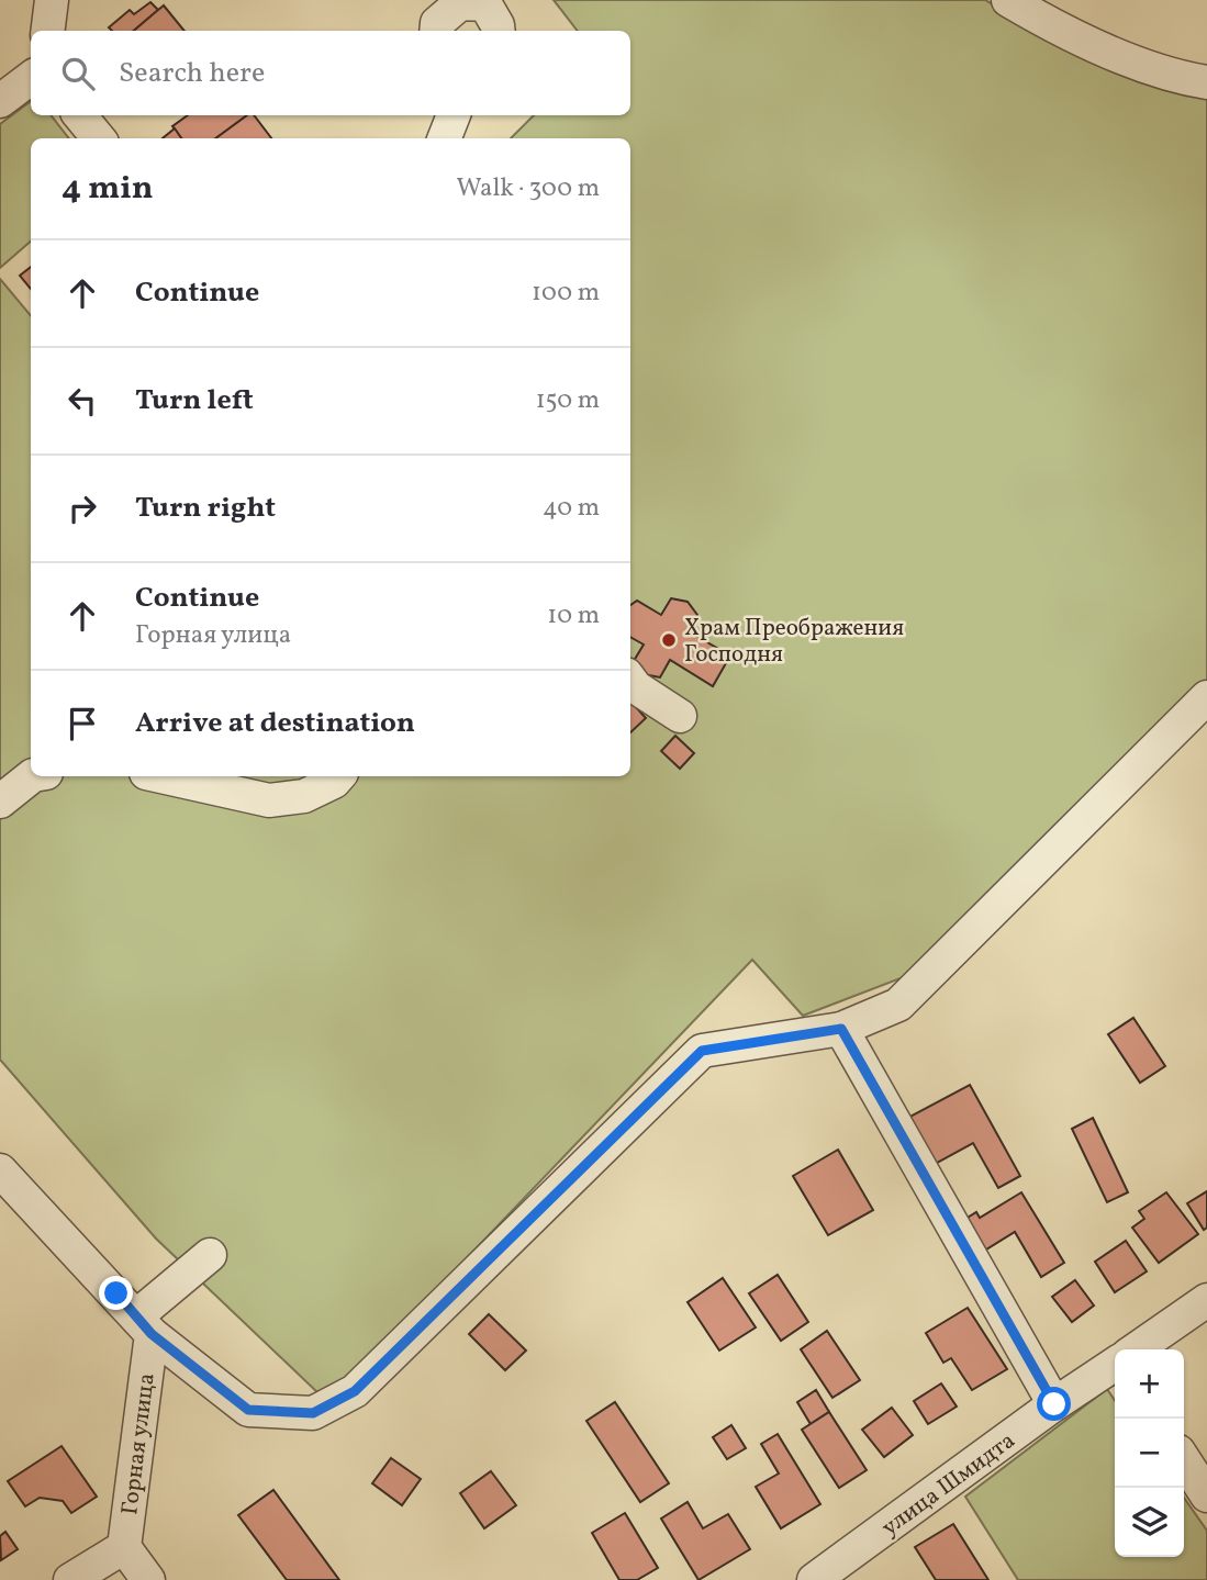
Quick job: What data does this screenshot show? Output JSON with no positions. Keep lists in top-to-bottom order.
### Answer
{
  "streets": {
    "street": ["Горная улица", "улица Шмидта"]
  },
  "places": ["Храм Преображения Господня"],
  "page": {
    "search": "Search here",
    "heading": ["4 min", "Walk · 300 m"],
    "list": [
      ["Continue", "100 m"],
      ["Turn left", "150 m"],
      ["Turn right", "40 m"],
      ["Continue", "Горная улица", "10 m"],
      "Arrive at destination"
    ],
    "map_buttons": ["+", "−"]
  }
}
